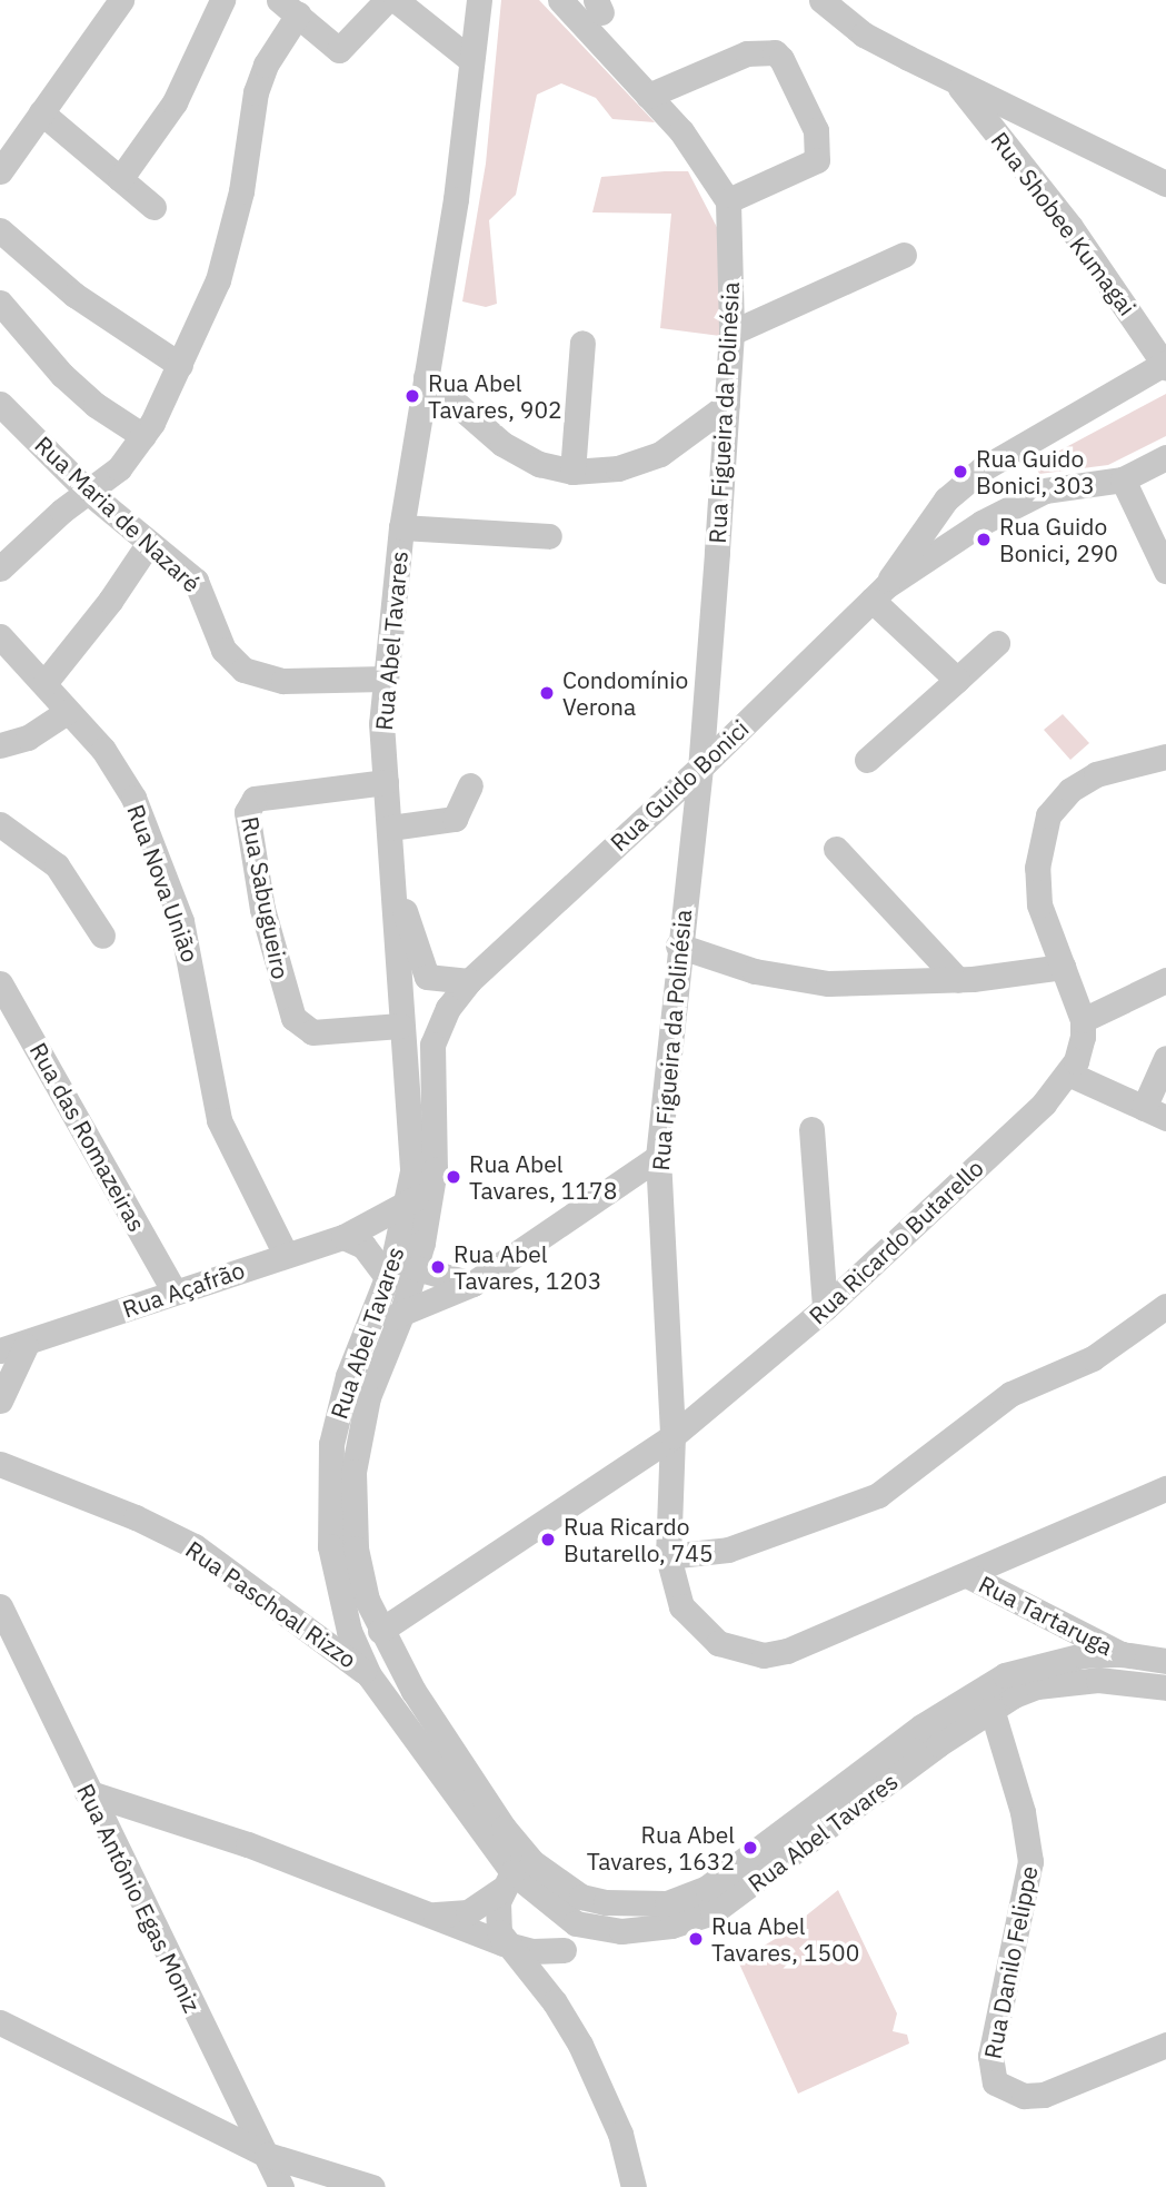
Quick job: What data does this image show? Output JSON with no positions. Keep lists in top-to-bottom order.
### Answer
{
  "streets": {
    "street": [
      "Rua Shobee Kumagai",
      "Rua Figueira da Polinésia",
      "Rua Maria de Nazaré",
      "Rua Abel Tavares",
      "Rua Guido Bonici",
      "Rua Nova União",
      "Rua Sabugueiro",
      "Rua das Romazeiras",
      "Rua Ricardo Butarello",
      "Rua Açafrão",
      "Rua Paschoal Rizzo",
      "Rua Tartaruga",
      "Rua Antônio Egas Moniz",
      "Rua Danilo Felippe"
    ]
  },
  "crossings": [
    ["Rua Shobee Kumagai", "Rua Guido Bonici"],
    ["Rua Figueira da Polinésia", "Rua Guido Bonici"],
    ["Rua Figueira da Polinésia", "Rua Ricardo Butarello"],
    ["Rua Figueira da Polinésia", "Rua Tartaruga"],
    ["Rua Maria de Nazaré", "Rua Abel Tavares"],
    ["Rua Abel Tavares", "Rua Guido Bonici"],
    ["Rua Abel Tavares", "Rua Sabugueiro"],
    ["Rua Abel Tavares", "Rua Ricardo Butarello"],
    ["Rua Abel Tavares", "Rua Açafrão"],
    ["Rua Abel Tavares", "Rua Paschoal Rizzo"],
    ["Rua Abel Tavares", "Rua Tartaruga"],
    ["Rua Abel Tavares", "Rua Danilo Felippe"],
    ["Rua Nova União", "Rua Açafrão"],
    ["Rua das Romazeiras", "Rua Açafrão"]
  ],
  "places": [
    "Rua Abel Tavares, 902",
    "Rua Guido Bonici, 303",
    "Rua Guido Bonici, 290",
    "Condomínio Verona",
    "Rua Abel Tavares, 1178",
    "Rua Abel Tavares, 1203",
    "Rua Ricardo Butarello, 745",
    "Rua Abel Tavares, 1632",
    "Rua Abel Tavares, 1500"
  ]
}
